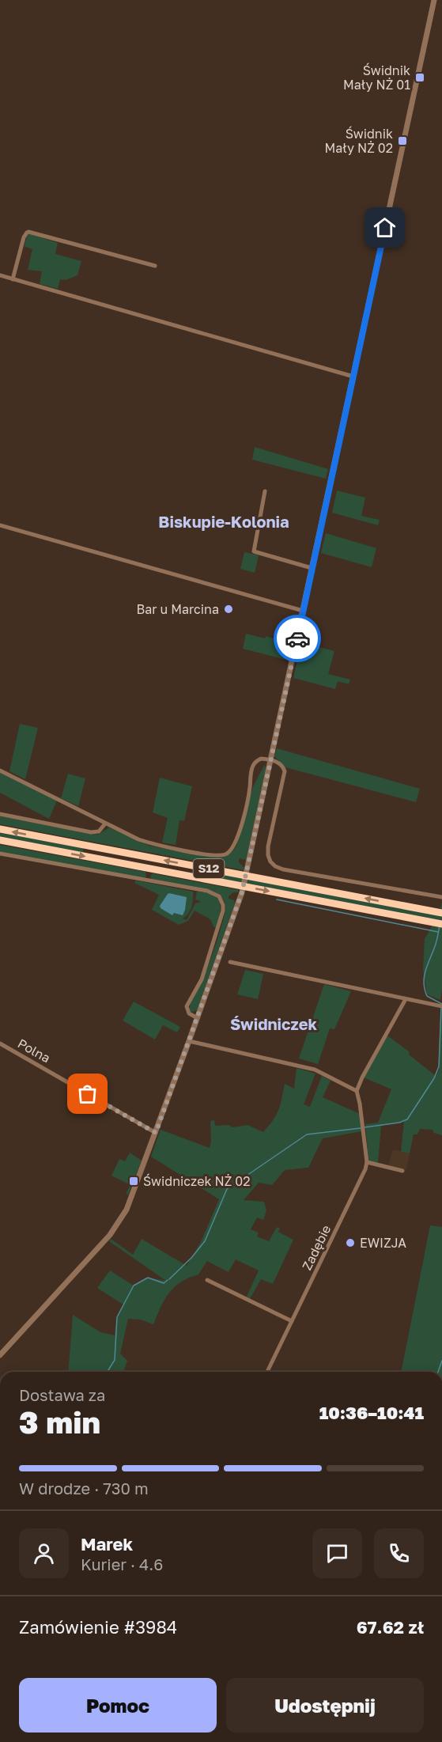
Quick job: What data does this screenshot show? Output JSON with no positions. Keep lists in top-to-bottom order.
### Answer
{
  "streets": {
    "highway": ["S12"],
    "street": ["Polna", "Zadębie"]
  },
  "districts": ["Biskupie-Kolonia", "Świdniczek"],
  "places": {
    "transit": ["Świdnik Mały NŻ 01", "Świdnik Mały NŻ 02", "Świdniczek NŻ 02"],
    "other": ["Bar u Marcina", "EWIZJA"]
  },
  "page": {
    "heading": ["3 min", "Dostawa za", "10:36–10:41"],
    "panel": [
      "Marek",
      "Kurier · 4.6",
      "Zamówienie #3984",
      "67.62 zł"
    ],
    "bar": "W drodze · 730 m",
    "buttons": ["Pomoc", "Udostępnij"]
  }
}
